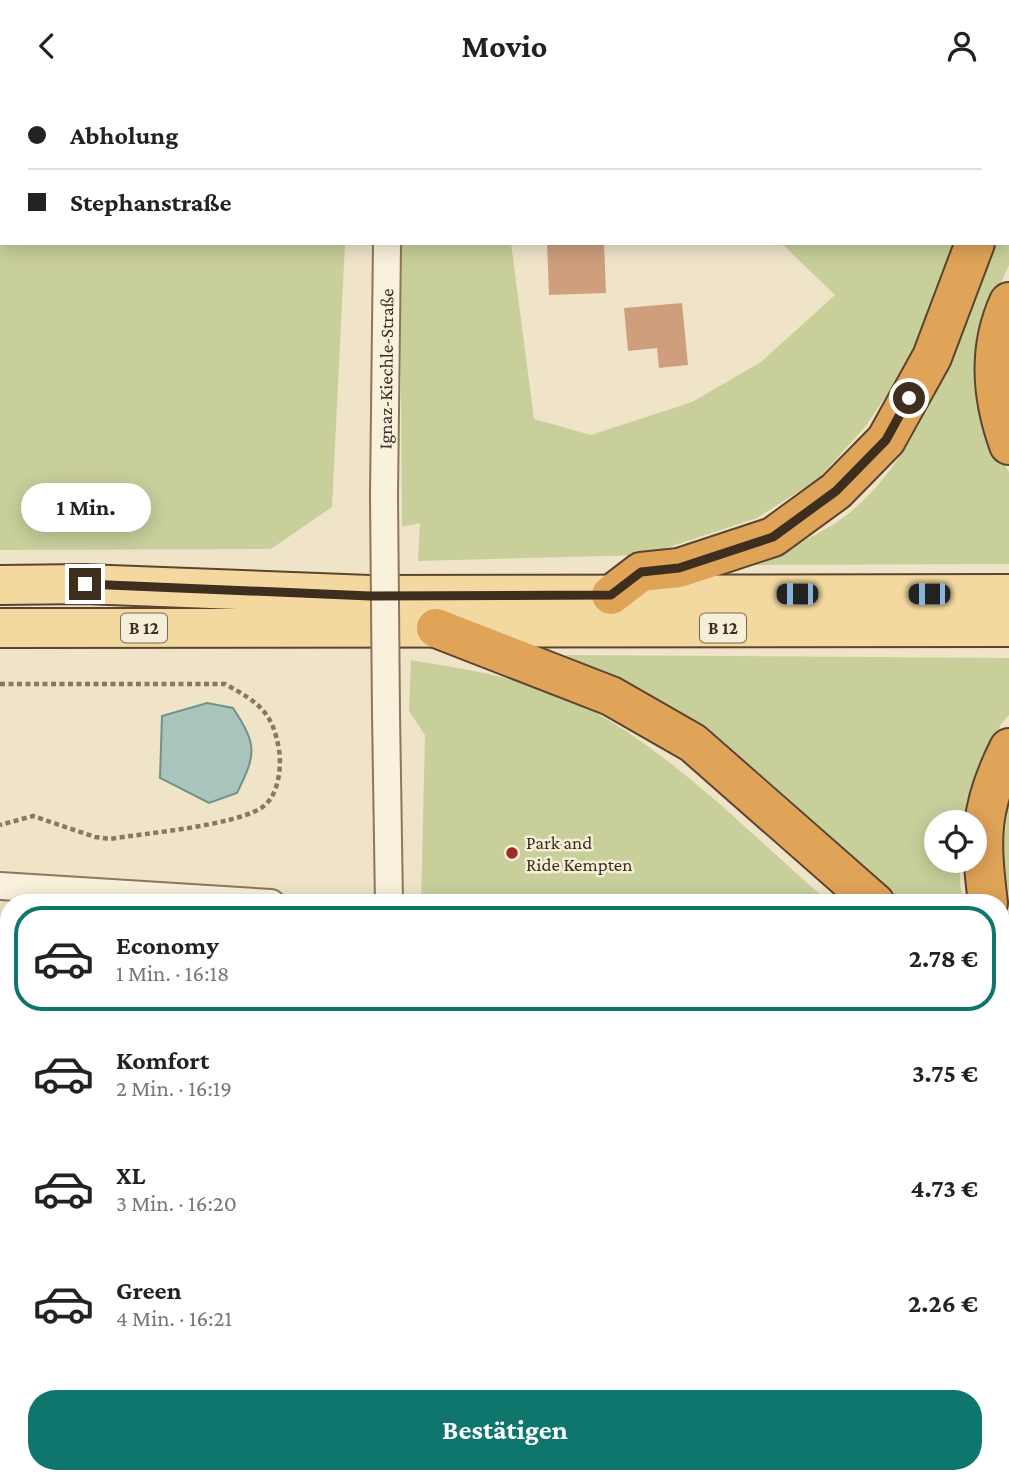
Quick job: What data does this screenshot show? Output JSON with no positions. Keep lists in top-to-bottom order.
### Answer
{
  "streets": {
    "main road": ["B 12"],
    "street": ["Ignaz-Kiechle-Straße"]
  },
  "places": ["Park and Ride Kempten"],
  "page": {
    "header": "Movio",
    "banner": ["Abholung", "Stephanstraße"],
    "bubble": "1 Min.",
    "list": [
      {
        "name": "Economy",
        "note": "1 Min. · 16:18",
        "value": "2.78 €"
      },
      {
        "name": "Komfort",
        "note": "2 Min. · 16:19",
        "value": "3.75 €"
      },
      {
        "name": "XL",
        "note": "3 Min. · 16:20",
        "value": "4.73 €"
      },
      {
        "name": "Green",
        "note": "4 Min. · 16:21",
        "value": "2.26 €"
      }
    ],
    "buttons": "Bestätigen"
  }
}
